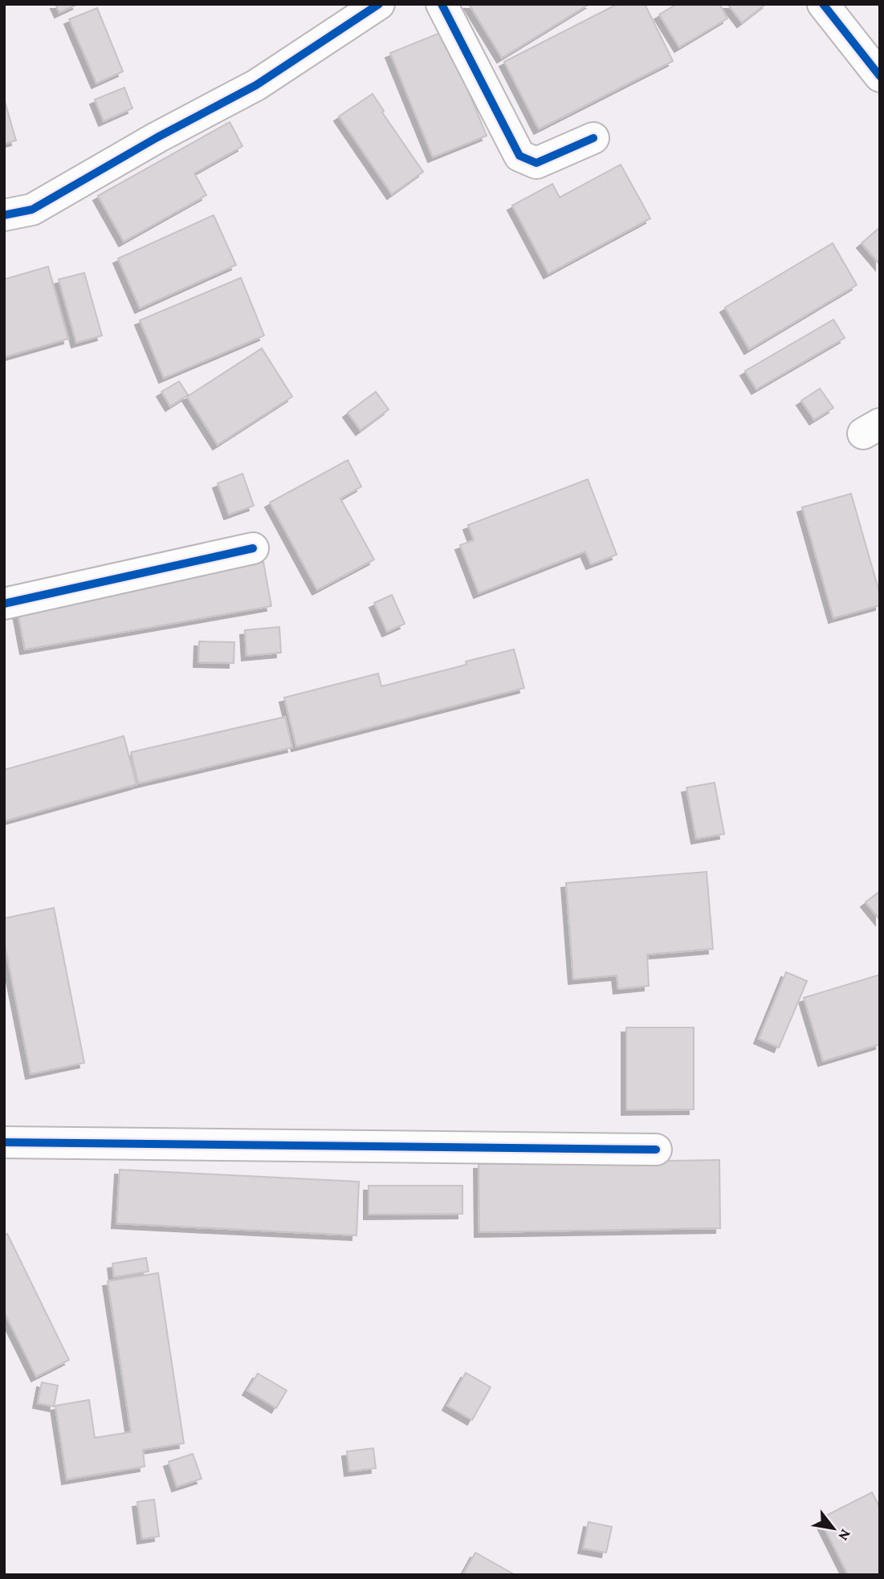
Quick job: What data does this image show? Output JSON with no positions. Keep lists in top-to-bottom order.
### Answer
{
  "north": "bottom right"
}
